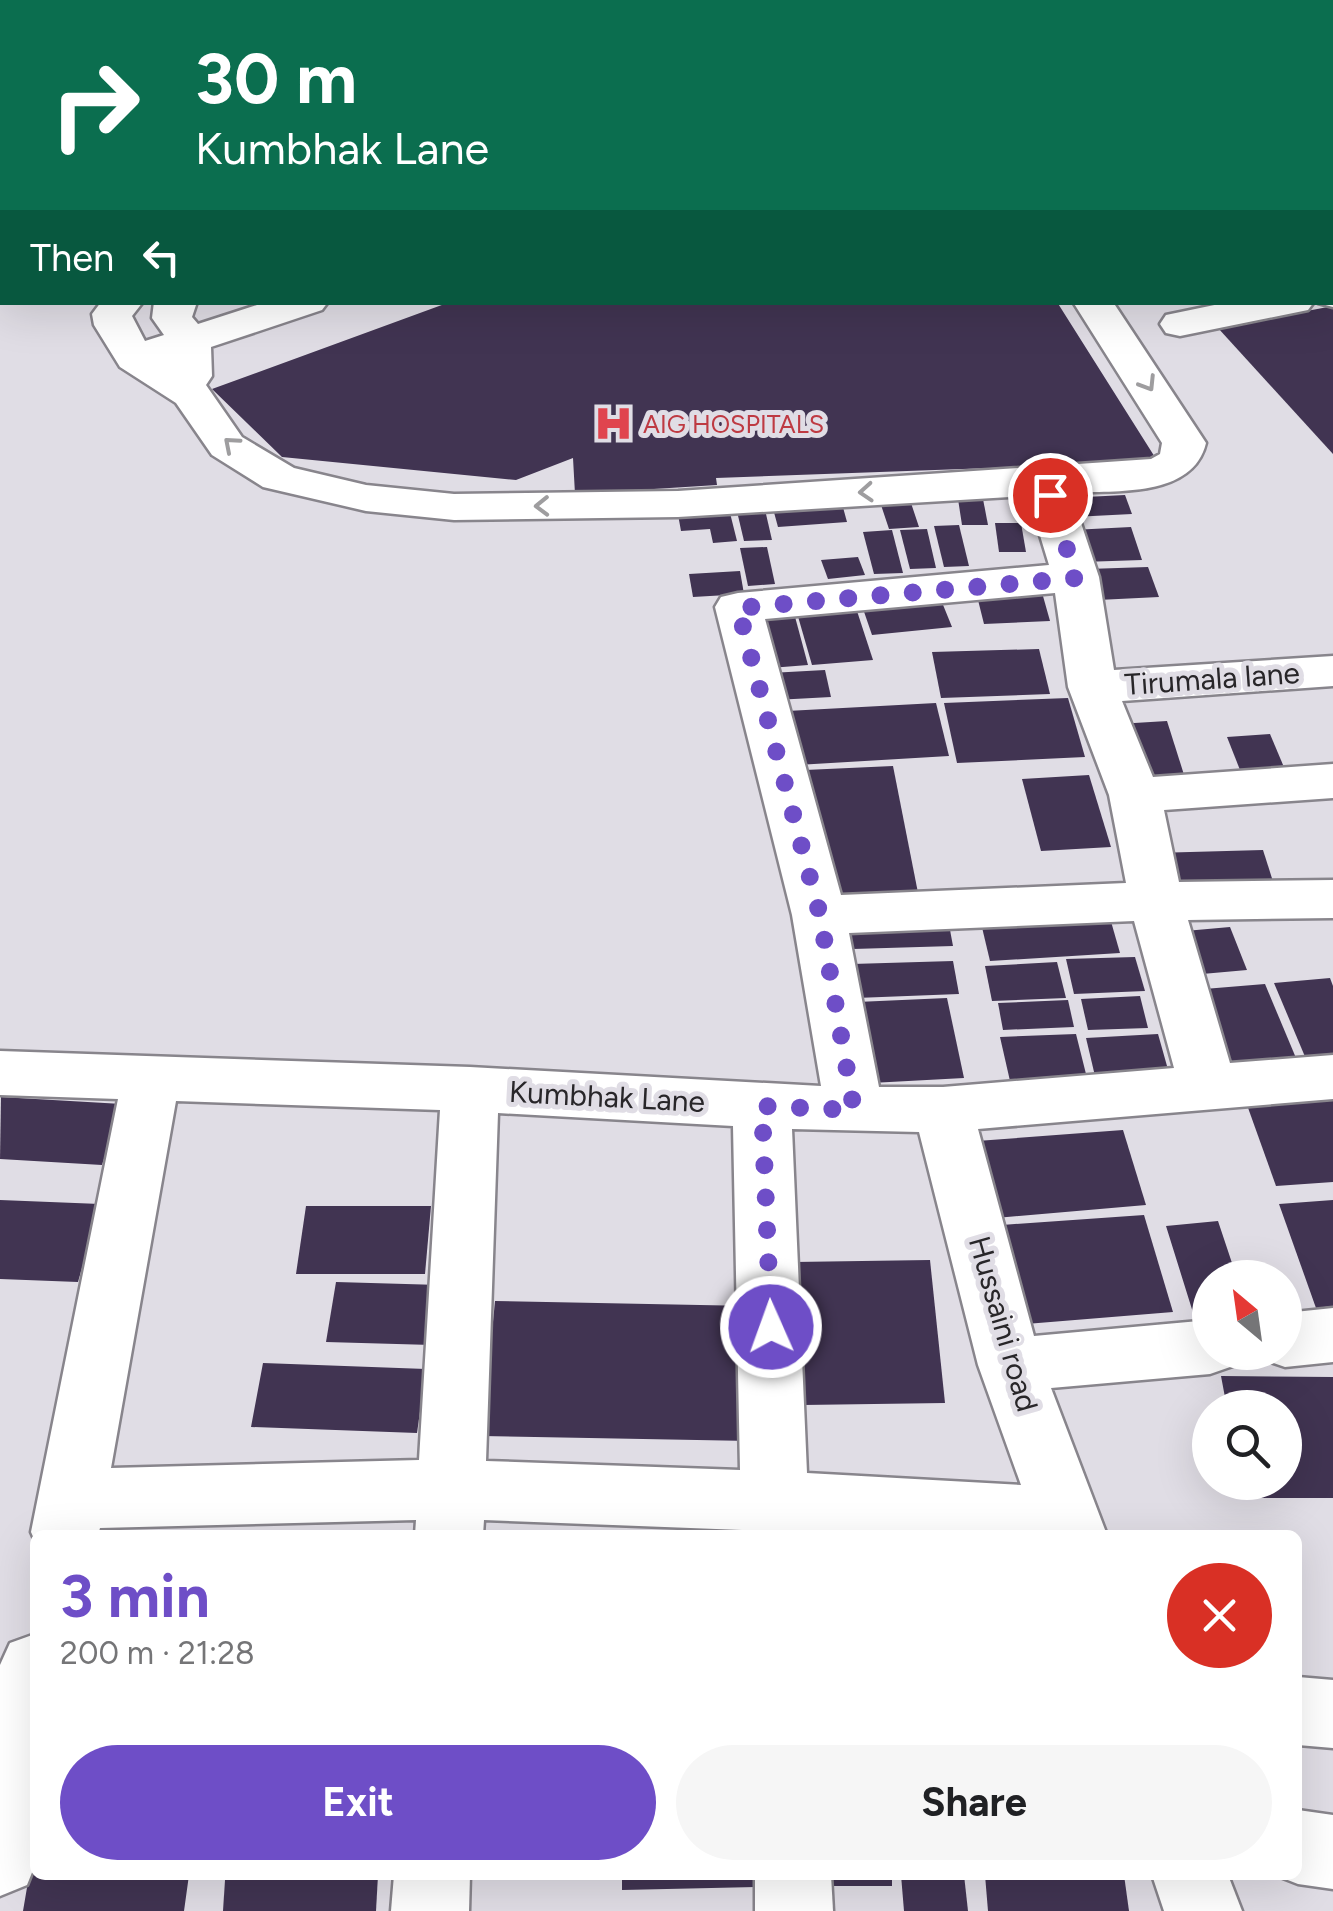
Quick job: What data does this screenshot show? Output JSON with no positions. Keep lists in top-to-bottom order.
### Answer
{
  "streets": {
    "street": ["Tirumala lane", "Kumbhak Lane", "Hussaini road"]
  },
  "crossings": [
    ["Kumbhak Lane", "Hussaini road"]
  ],
  "places": {
    "hospital": ["AIG HOSPITALS"]
  },
  "north": "top left",
  "page": {
    "turn": ["30 m", "Kumbhak Lane"],
    "then": "Then",
    "heading": ["3 min", "200 m · 21:28"],
    "buttons": ["Exit", "Share"]
  }
}
